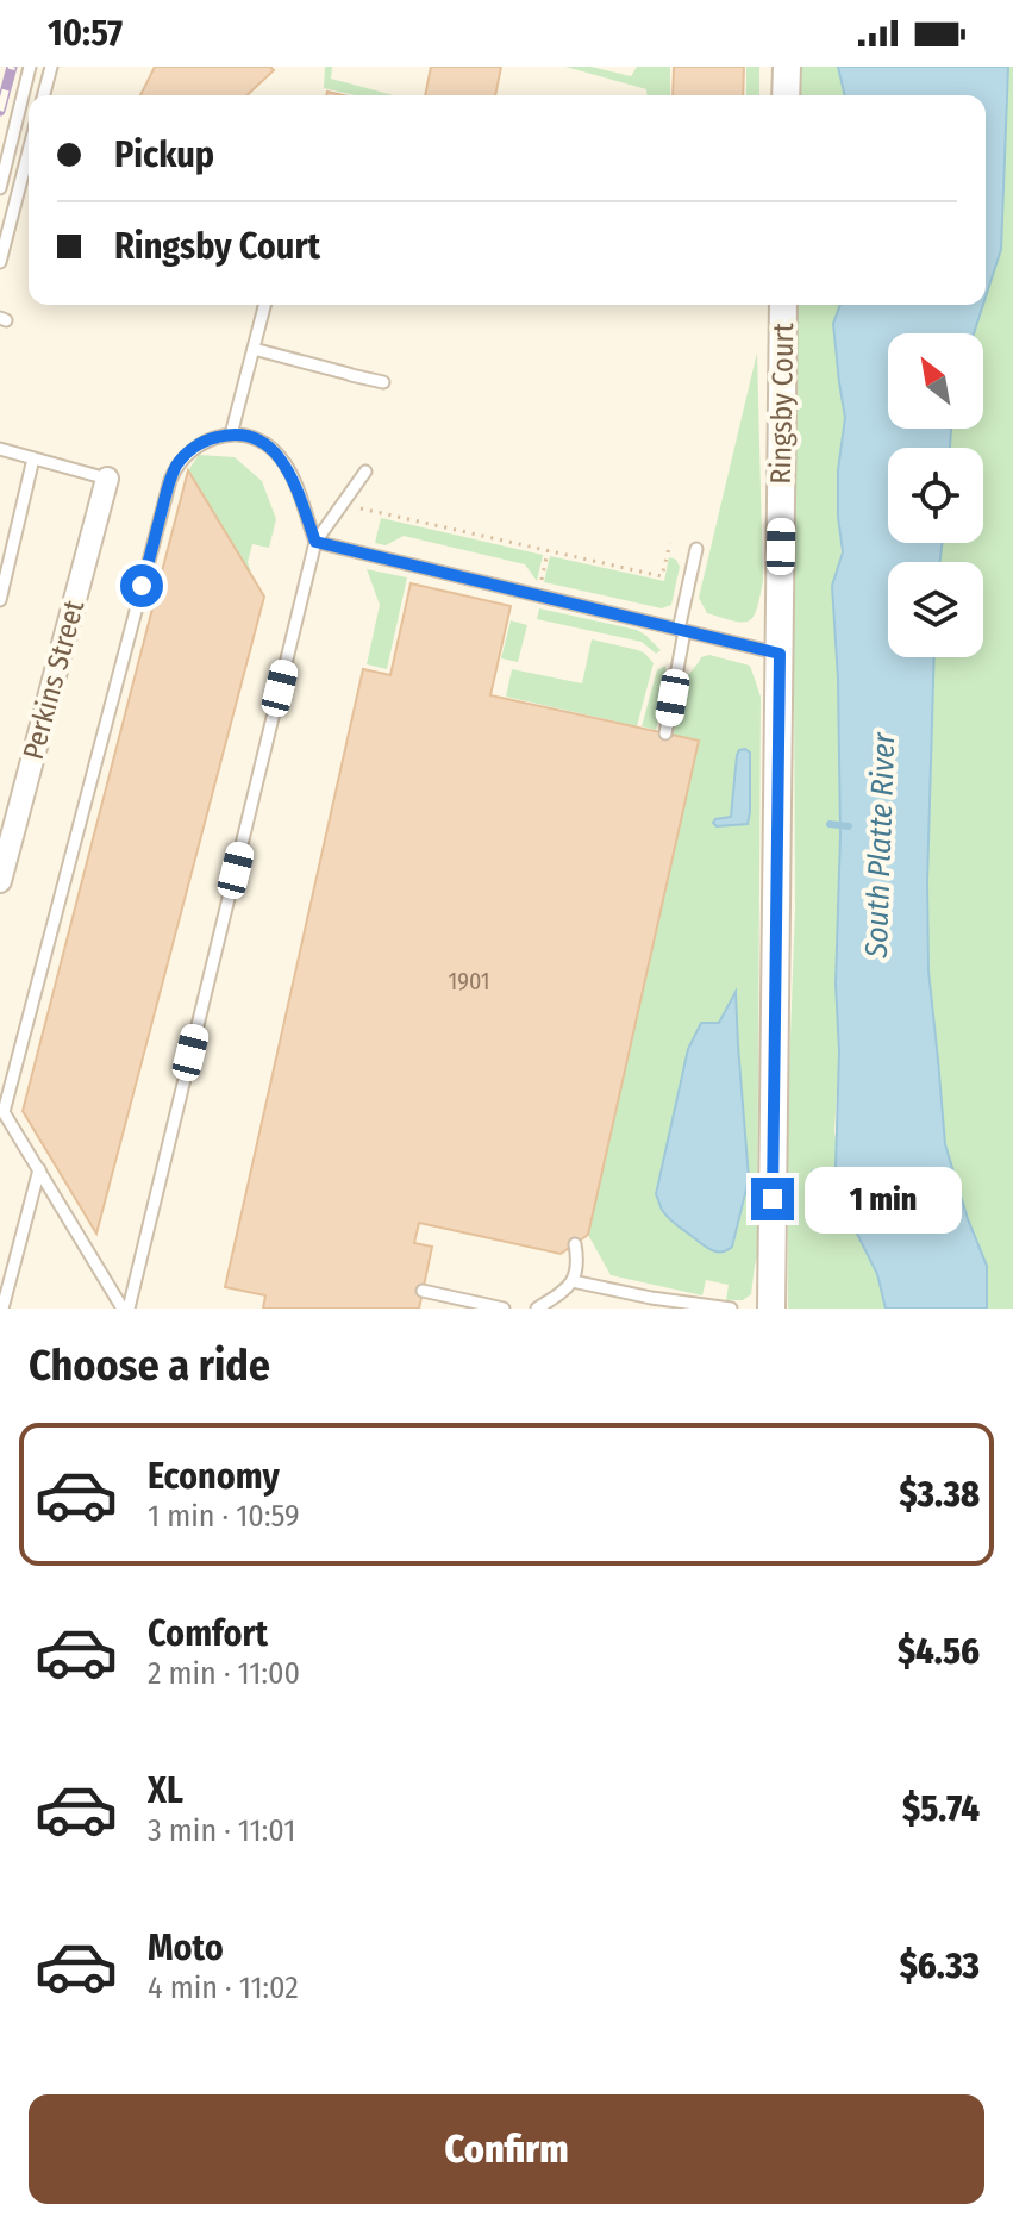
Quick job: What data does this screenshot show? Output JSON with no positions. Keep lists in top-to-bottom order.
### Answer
{
  "streets": {
    "street": ["Ringsby Court", "Perkins Street"]
  },
  "water": ["South Platte River"],
  "house_numbers": ["1901"],
  "north": "top left",
  "page": {
    "status": "10:57",
    "banner": ["Pickup", "Ringsby Court"],
    "bubble": "1 min",
    "heading": "Choose a ride",
    "list": [
      {
        "name": "Economy",
        "note": "1 min · 10:59",
        "value": "$3.38"
      },
      {
        "name": "Comfort",
        "note": "2 min · 11:00",
        "value": "$4.56"
      },
      {
        "name": "XL",
        "note": "3 min · 11:01",
        "value": "$5.74"
      },
      {
        "name": "Moto",
        "note": "4 min · 11:02",
        "value": "$6.33"
      }
    ],
    "buttons": "Confirm"
  }
}
